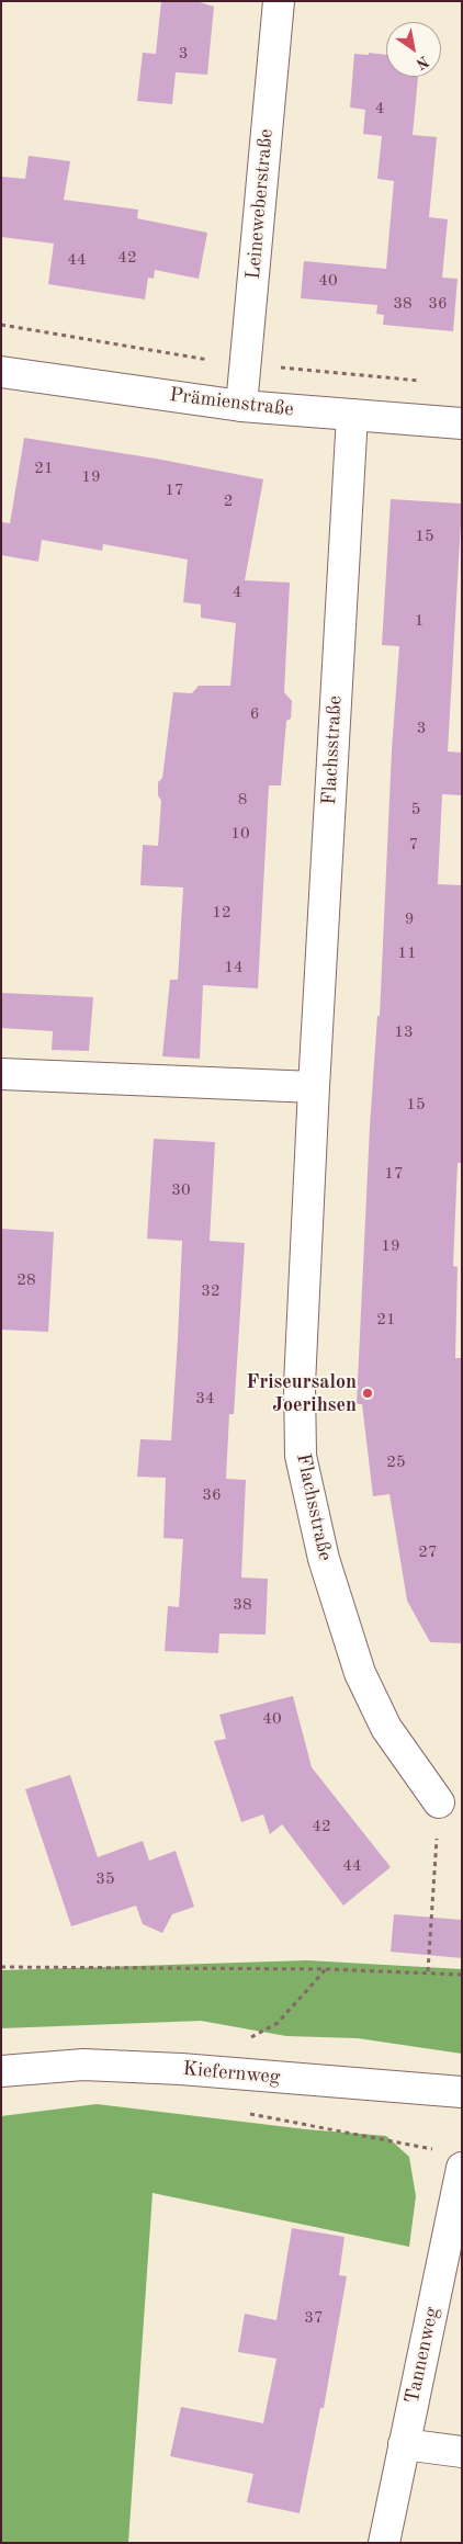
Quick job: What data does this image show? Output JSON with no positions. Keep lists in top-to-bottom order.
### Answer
{
  "streets": {
    "street": [
      "Leineweberstraße",
      "Prämienstraße",
      "Flachsstraße",
      "Kiefernweg",
      "Tannenweg"
    ]
  },
  "crossings": [
    ["Leineweberstraße", "Prämienstraße"],
    ["Prämienstraße", "Flachsstraße"]
  ],
  "places": ["Friseursalon Joerihsen"],
  "house_numbers": [
    "3",
    "4",
    "42",
    "44",
    "40",
    "38",
    "36",
    "21",
    "19",
    "17",
    "2",
    "15",
    "4",
    "1",
    "6",
    "3",
    "8",
    "5",
    "10",
    "7",
    "12",
    "9",
    "11",
    "14",
    "13",
    "15",
    "17",
    "30",
    "19",
    "28",
    "32",
    "21",
    "34",
    "25",
    "36",
    "27",
    "38",
    "40",
    "42",
    "44",
    "35",
    "37"
  ],
  "north": "bottom right"
}
